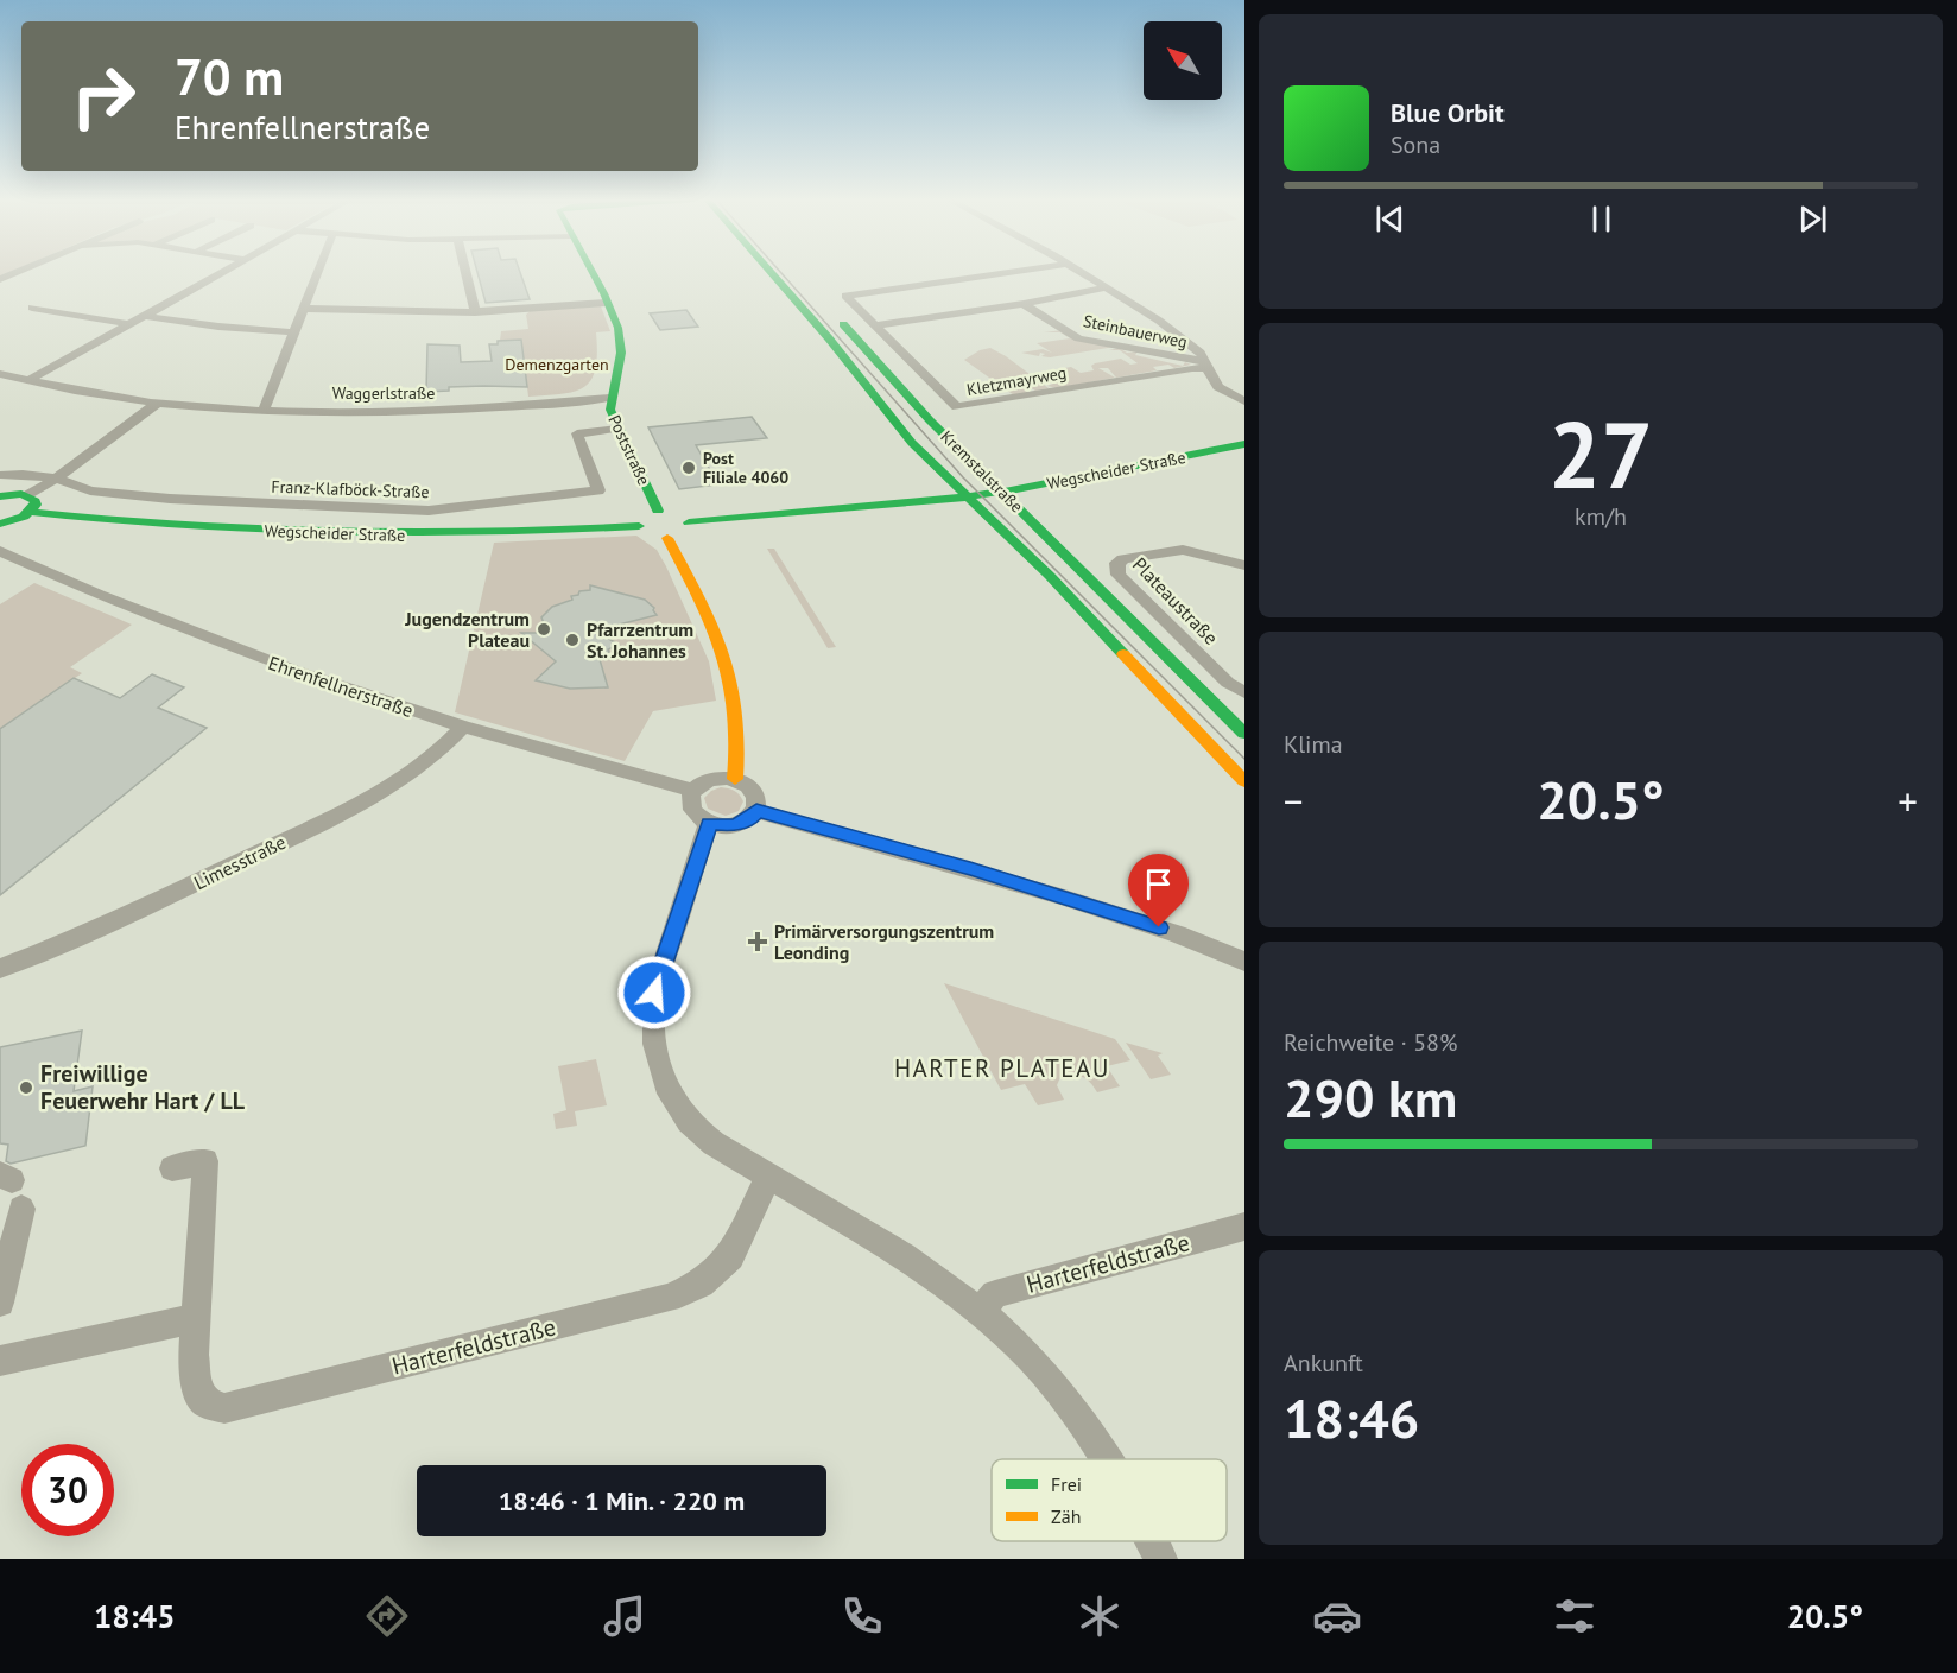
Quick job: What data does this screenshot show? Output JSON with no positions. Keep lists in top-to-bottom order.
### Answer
{
  "streets": {
    "street": [
      "Steinbauerweg",
      "Kletzmayrweg",
      "Waggerlstraße",
      "Poststraße",
      "Wegscheider Straße",
      "Kremstalstraße",
      "Franz-Klafböck-Straße",
      "Plateaustraße",
      "Ehrenfellnerstraße",
      "Limesstraße",
      "Harterfeldstraße"
    ]
  },
  "crossings": [
    ["Steinbauerweg", "Kletzmayrweg"],
    ["Waggerlstraße", "Poststraße"],
    ["Poststraße", "Franz-Klafböck-Straße"],
    ["Wegscheider Straße", "Kremstalstraße"],
    ["Ehrenfellnerstraße", "Limesstraße"]
  ],
  "districts": ["HARTER PLATEAU"],
  "parks": ["Demenzgarten"],
  "places": {
    "other": [
      "Post Filiale 4060",
      "Jugendzentrum Plateau",
      "Pfarrzentrum St. Johannes",
      "Freiwillige Feuerwehr Hart / LL"
    ],
    "health": ["Primärversorgungszentrum Leonding"]
  },
  "legend": ["Frei", "Zäh"],
  "north": "top left",
  "page": {
    "turn": ["70 m", "Ehrenfellnerstraße"],
    "song": ["Blue Orbit", "Sona"],
    "tile": [
      ["27", "km/h"],
      "Klima",
      ["Reichweite · 58%", "290 km"],
      ["Ankunft", "18:46"]
    ],
    "heat": ["−", "20.5°", "+"],
    "limit": "30",
    "trip": "18:46 · 1 Min. · 220 m",
    "tabs": ["18:45", "20.5°"]
  }
}
